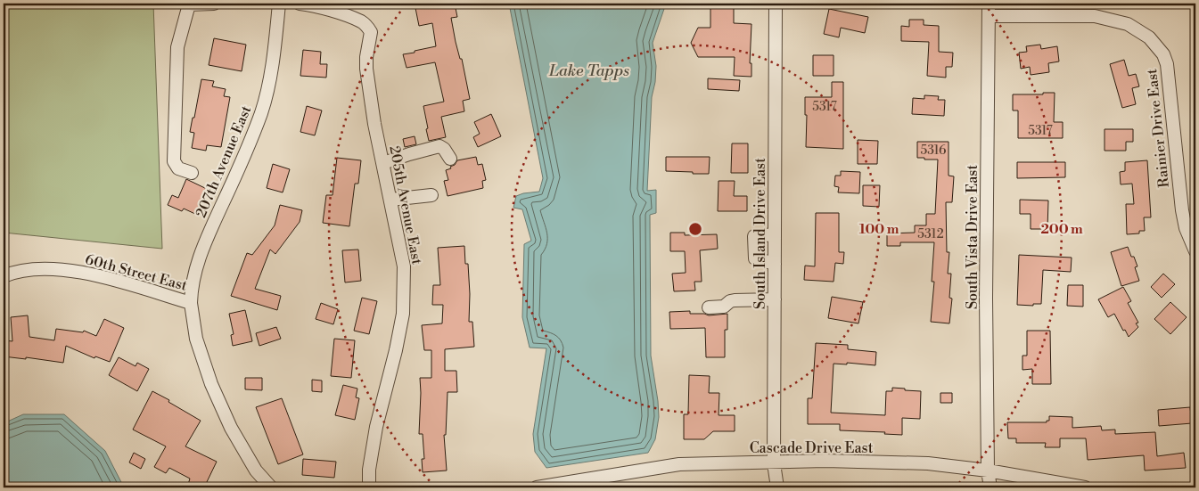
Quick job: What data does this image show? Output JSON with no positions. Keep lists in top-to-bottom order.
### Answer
{
  "streets": {
    "street": [
      "Rainier Drive East",
      "207th Avenue East",
      "205th Avenue East",
      "South Island Drive East",
      "South Vista Drive East",
      "60th Street East",
      "Cascade Drive East"
    ]
  },
  "crossings": [
    ["Rainier Drive East", "South Vista Drive East"],
    ["207th Avenue East", "60th Street East"],
    ["South Island Drive East", "Cascade Drive East"],
    ["South Vista Drive East", "Cascade Drive East"]
  ],
  "water": ["Lake Tapps"],
  "house_numbers": [
    "5317",
    "5317",
    "5316",
    "5312"
  ],
  "rings": ["100 m", "200 m"]
}
